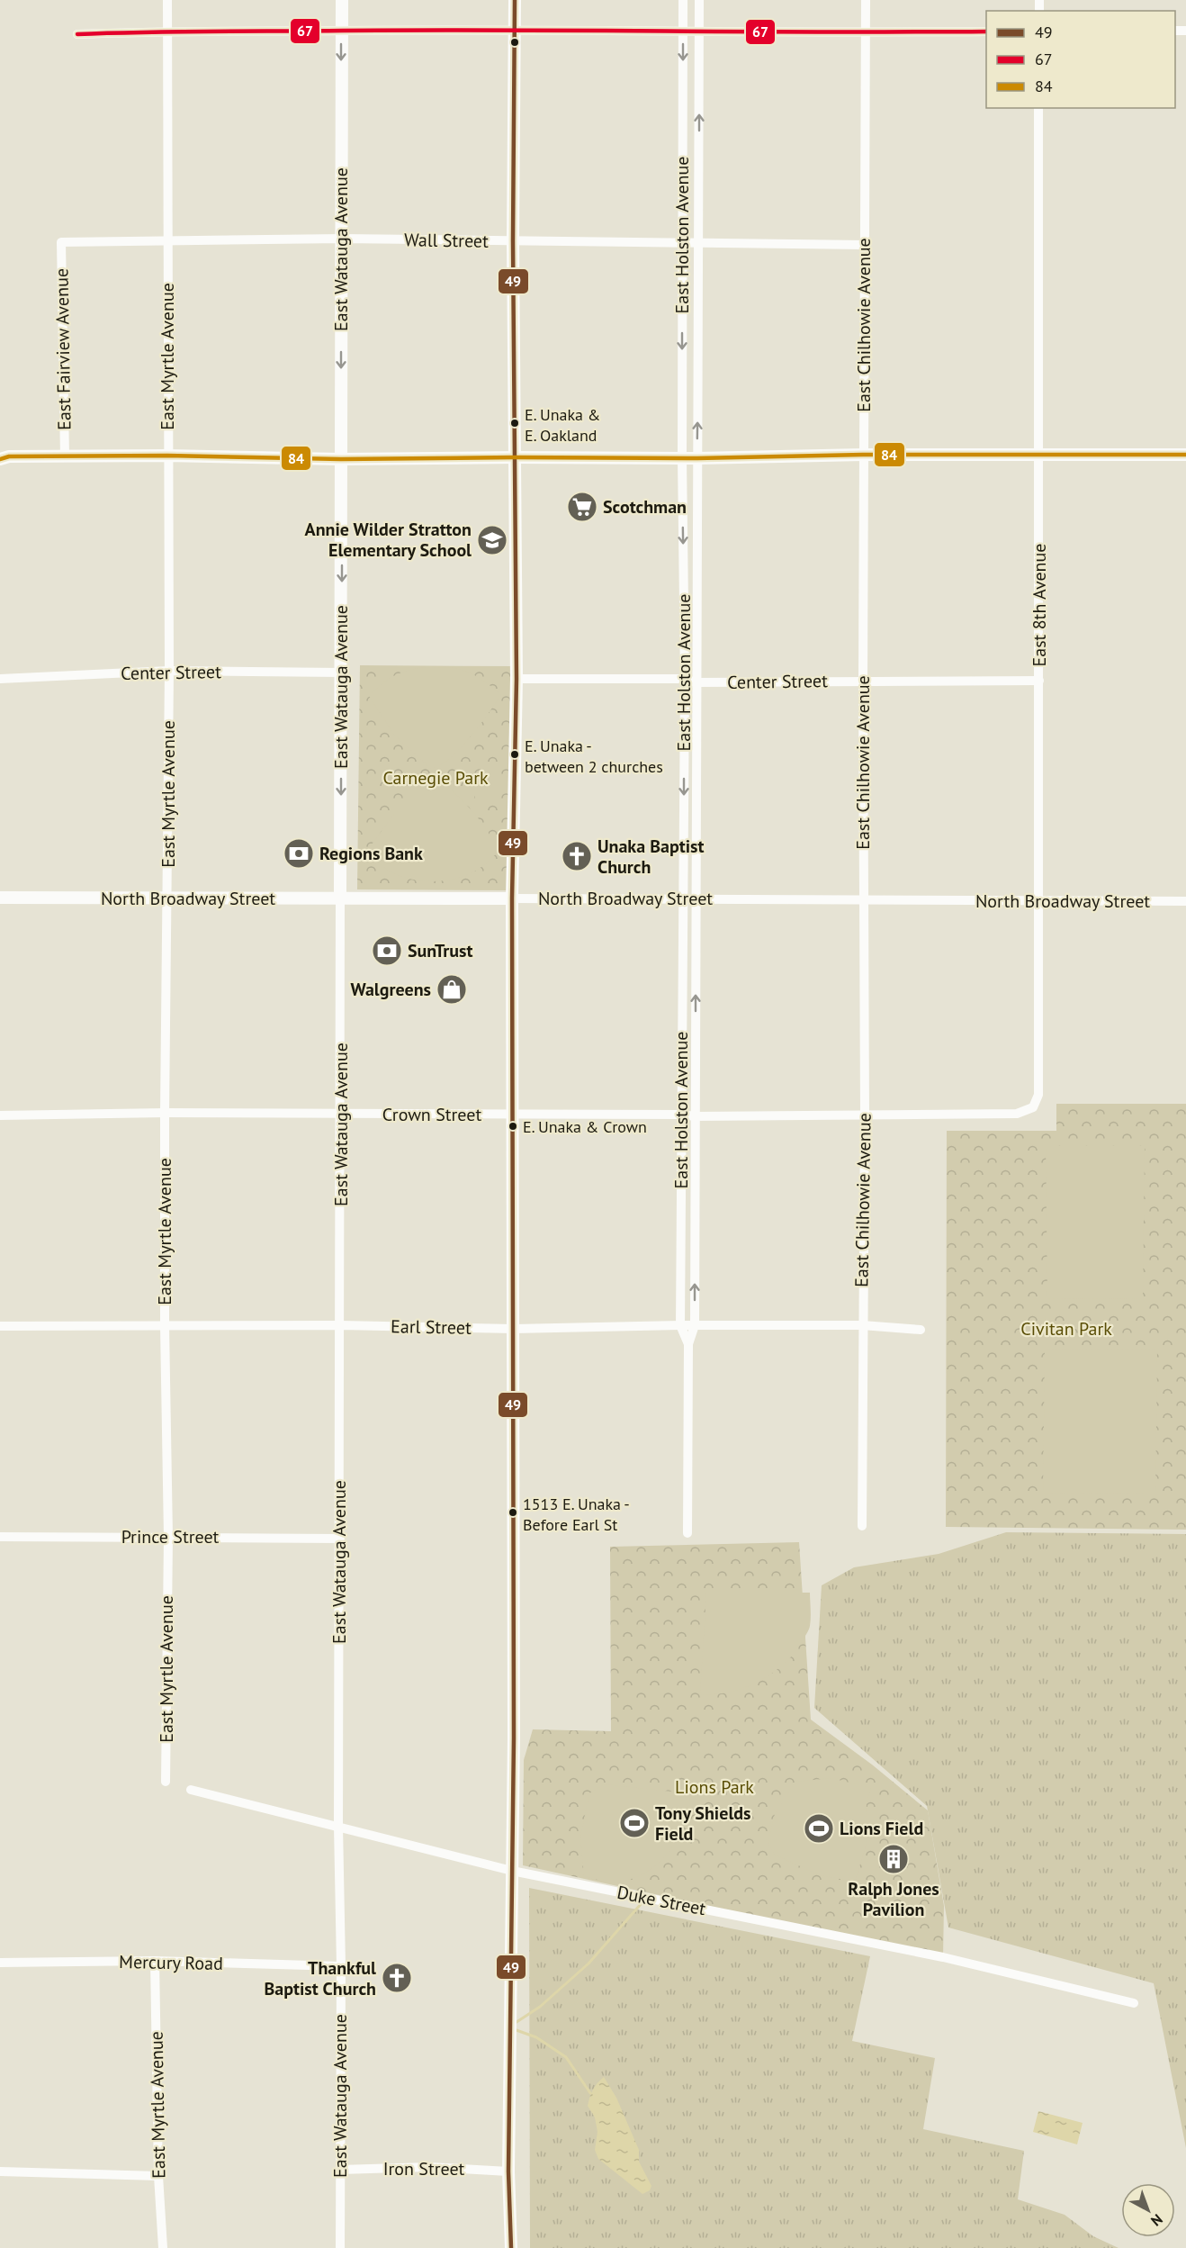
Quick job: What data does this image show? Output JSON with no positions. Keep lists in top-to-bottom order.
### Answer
{
  "streets": {
    "main road": ["East Watauga Avenue", "North Broadway Street"],
    "street": [
      "East Holston Avenue",
      "Wall Street",
      "East Chilhowie Avenue",
      "East Fairview Avenue",
      "East Myrtle Avenue",
      "East 8th Avenue",
      "Center Street",
      "Crown Street",
      "Earl Street",
      "Prince Street",
      "Duke Street",
      "Mercury Road",
      "Iron Street"
    ]
  },
  "crossings": [
    ["East Holston Avenue", "Wall Street"],
    ["East Holston Avenue", "Center Street"],
    ["East Holston Avenue", "North Broadway Street"],
    ["East Holston Avenue", "Crown Street"],
    ["East Holston Avenue", "Earl Street"],
    ["Wall Street", "East Watauga Avenue"],
    ["Wall Street", "East Chilhowie Avenue"],
    ["Wall Street", "East Fairview Avenue"],
    ["Wall Street", "East Myrtle Avenue"],
    ["East Watauga Avenue", "Center Street"],
    ["East Watauga Avenue", "North Broadway Street"],
    ["East Watauga Avenue", "Crown Street"],
    ["East Watauga Avenue", "Earl Street"],
    ["East Watauga Avenue", "Prince Street"],
    ["East Watauga Avenue", "Duke Street"],
    ["East Watauga Avenue", "Mercury Road"],
    ["East Watauga Avenue", "Iron Street"],
    ["East Chilhowie Avenue", "Center Street"],
    ["East Chilhowie Avenue", "North Broadway Street"],
    ["East Chilhowie Avenue", "Crown Street"],
    ["East Chilhowie Avenue", "Earl Street"],
    ["East Myrtle Avenue", "Center Street"],
    ["East Myrtle Avenue", "North Broadway Street"],
    ["East Myrtle Avenue", "Crown Street"],
    ["East Myrtle Avenue", "Earl Street"],
    ["East Myrtle Avenue", "Prince Street"],
    ["East Myrtle Avenue", "Mercury Road"],
    ["East 8th Avenue", "Center Street"],
    ["East 8th Avenue", "North Broadway Street"],
    ["East 8th Avenue", "Crown Street"]
  ],
  "one_way": ["East Watauga Avenue"],
  "parks": ["Carnegie Park", "Civitan Park", "Lions Park"],
  "places": {
    "other": [
      "E. Unaka & E. Oakland",
      "E. Unaka - between 2 churches",
      "E. Unaka & Crown",
      "1513 E. Unaka - Before Earl St"
    ],
    "supermarket": ["Scotchman"],
    "school or university": ["Annie Wilder Stratton Elementary School"],
    "bank": ["Regions Bank", "SunTrust"],
    "church": ["Unaka Baptist Church", "Thankful Baptist Church"],
    "shop": ["Walgreens"],
    "sports": ["Tony Shields Field", "Lions Field"],
    "building": ["Ralph Jones Pavilion"]
  },
  "lines": ["transit line 49", "transit line 67", "transit line 84"],
  "legend": ["49", "67", "84"],
  "north": "bottom right"
}
